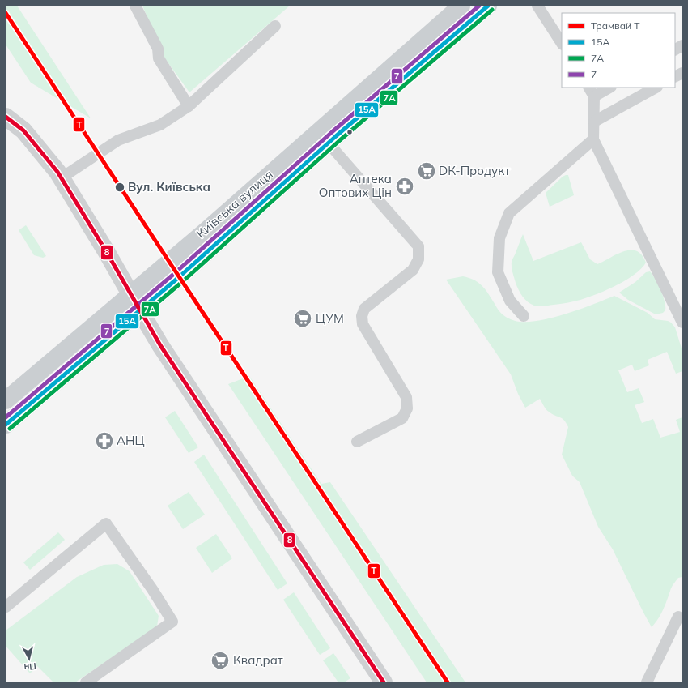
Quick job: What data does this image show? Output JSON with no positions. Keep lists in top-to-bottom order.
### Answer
{
  "streets": {
    "main road": ["Київська вулиця"]
  },
  "places": {
    "supermarket": ["DК-Продукт", "ЦУМ", "Квадрат"],
    "pharmacy": ["Аптека Оптових Цін", "АНЦ"],
    "other": ["Вул. Київська"]
  },
  "lines": [
    "transit line 15A",
    "transit line 7",
    "transit line 7А",
    "tram line Т",
    "transit line 8"
  ],
  "legend": [
    "Трамвай Т",
    "15A",
    "7А",
    "7"
  ],
  "north": "bottom"
}
